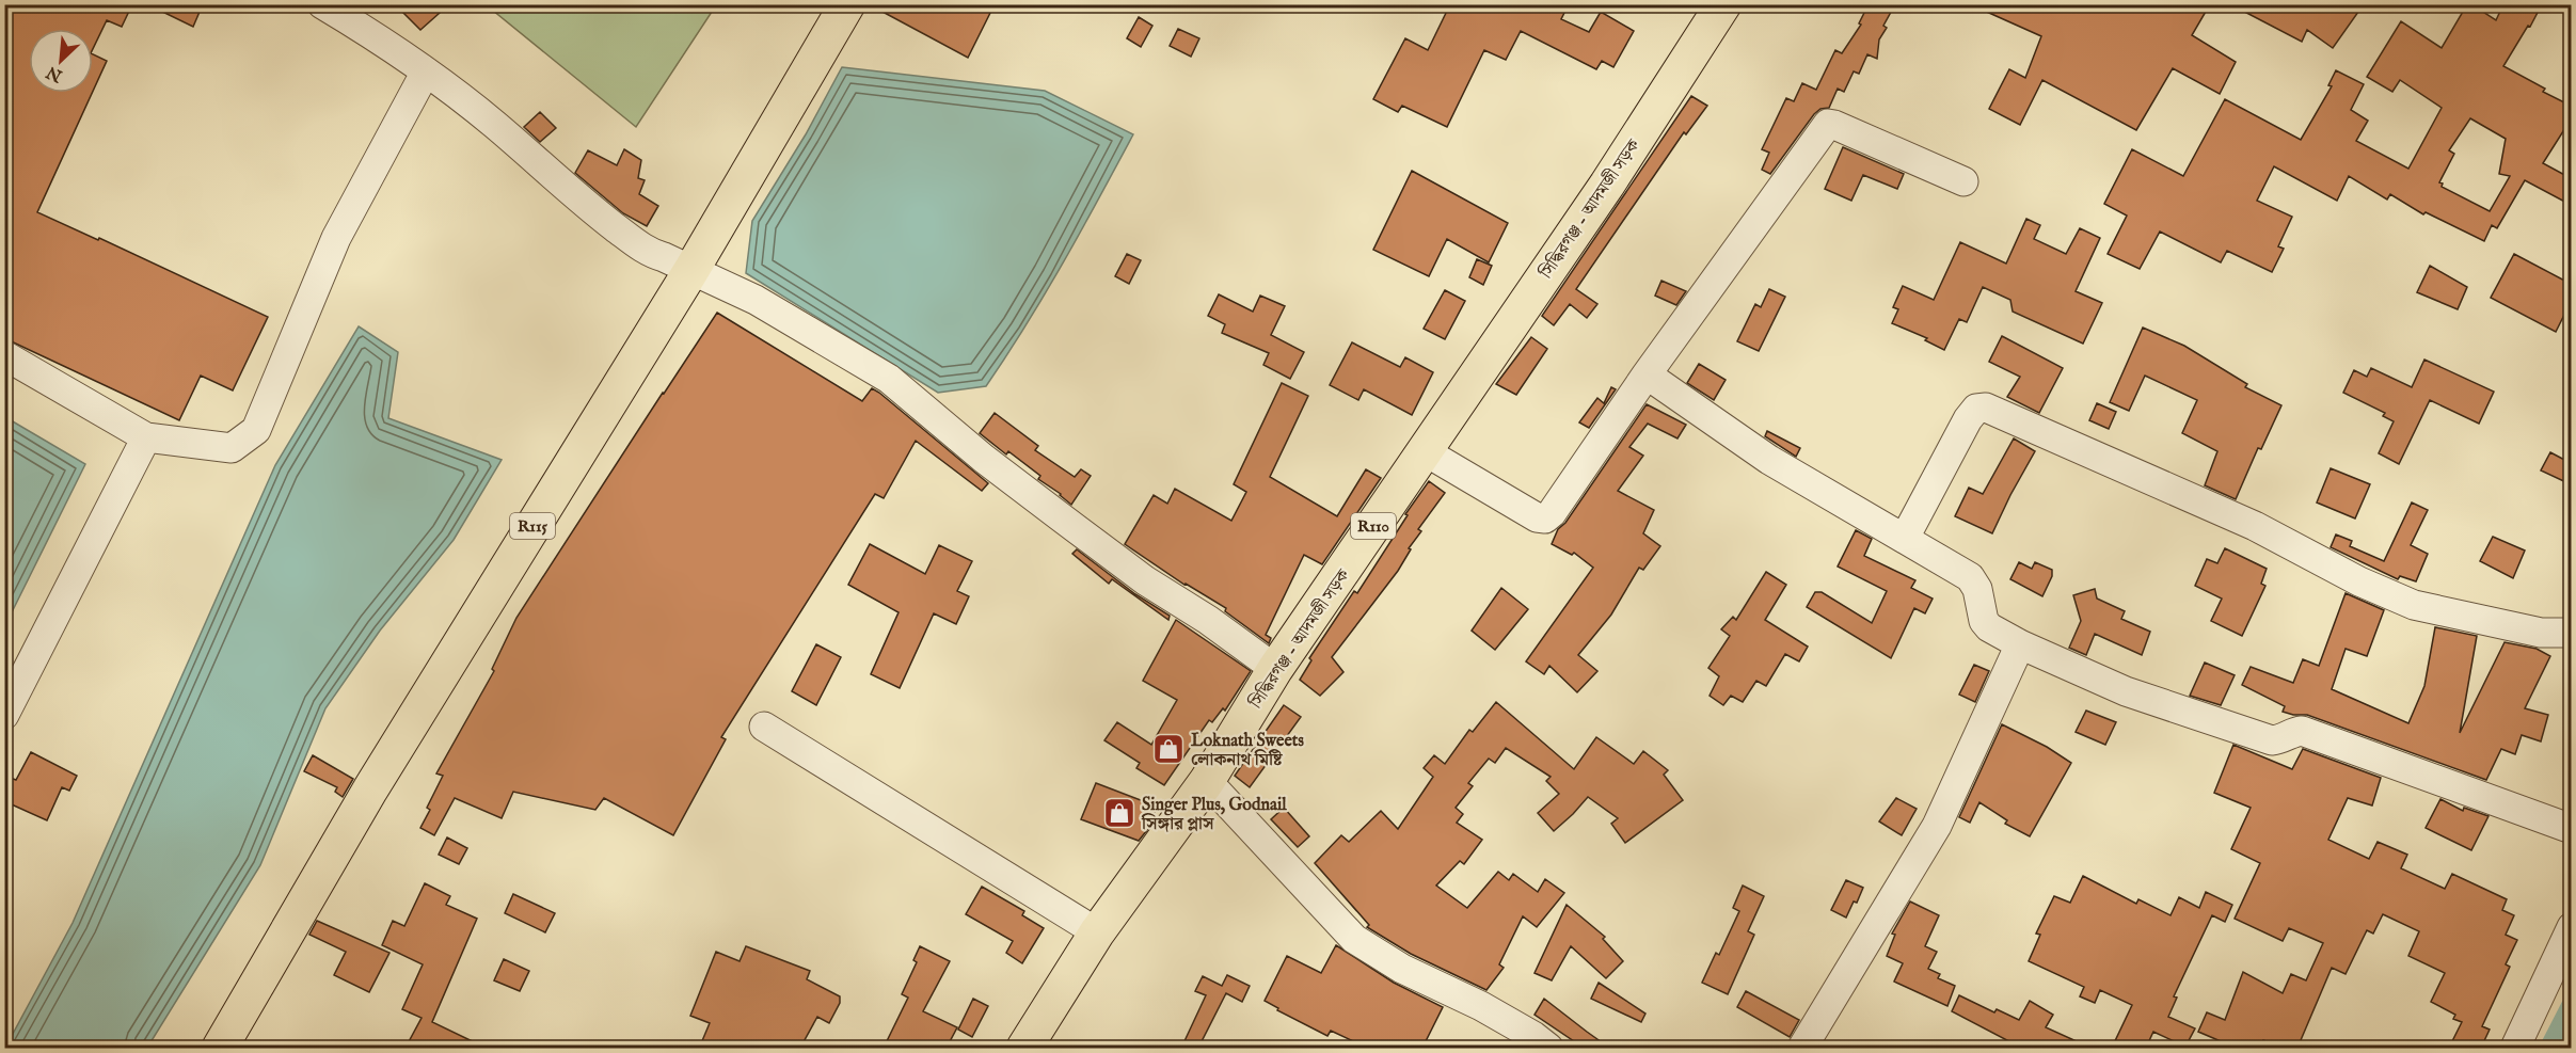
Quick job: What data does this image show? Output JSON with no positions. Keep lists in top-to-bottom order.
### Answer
{
  "streets": {
    "main road": ["সিদ্ধিরগঞ্জ - আদমজী সড়ক", "R115", "R110"]
  },
  "places": {
    "shop": ["Loknath Sweets লোকনাথ মিষ্টি", "Singer Plus, Godnail সিঙ্গার প্লাস"]
  },
  "north": "bottom left"
}
